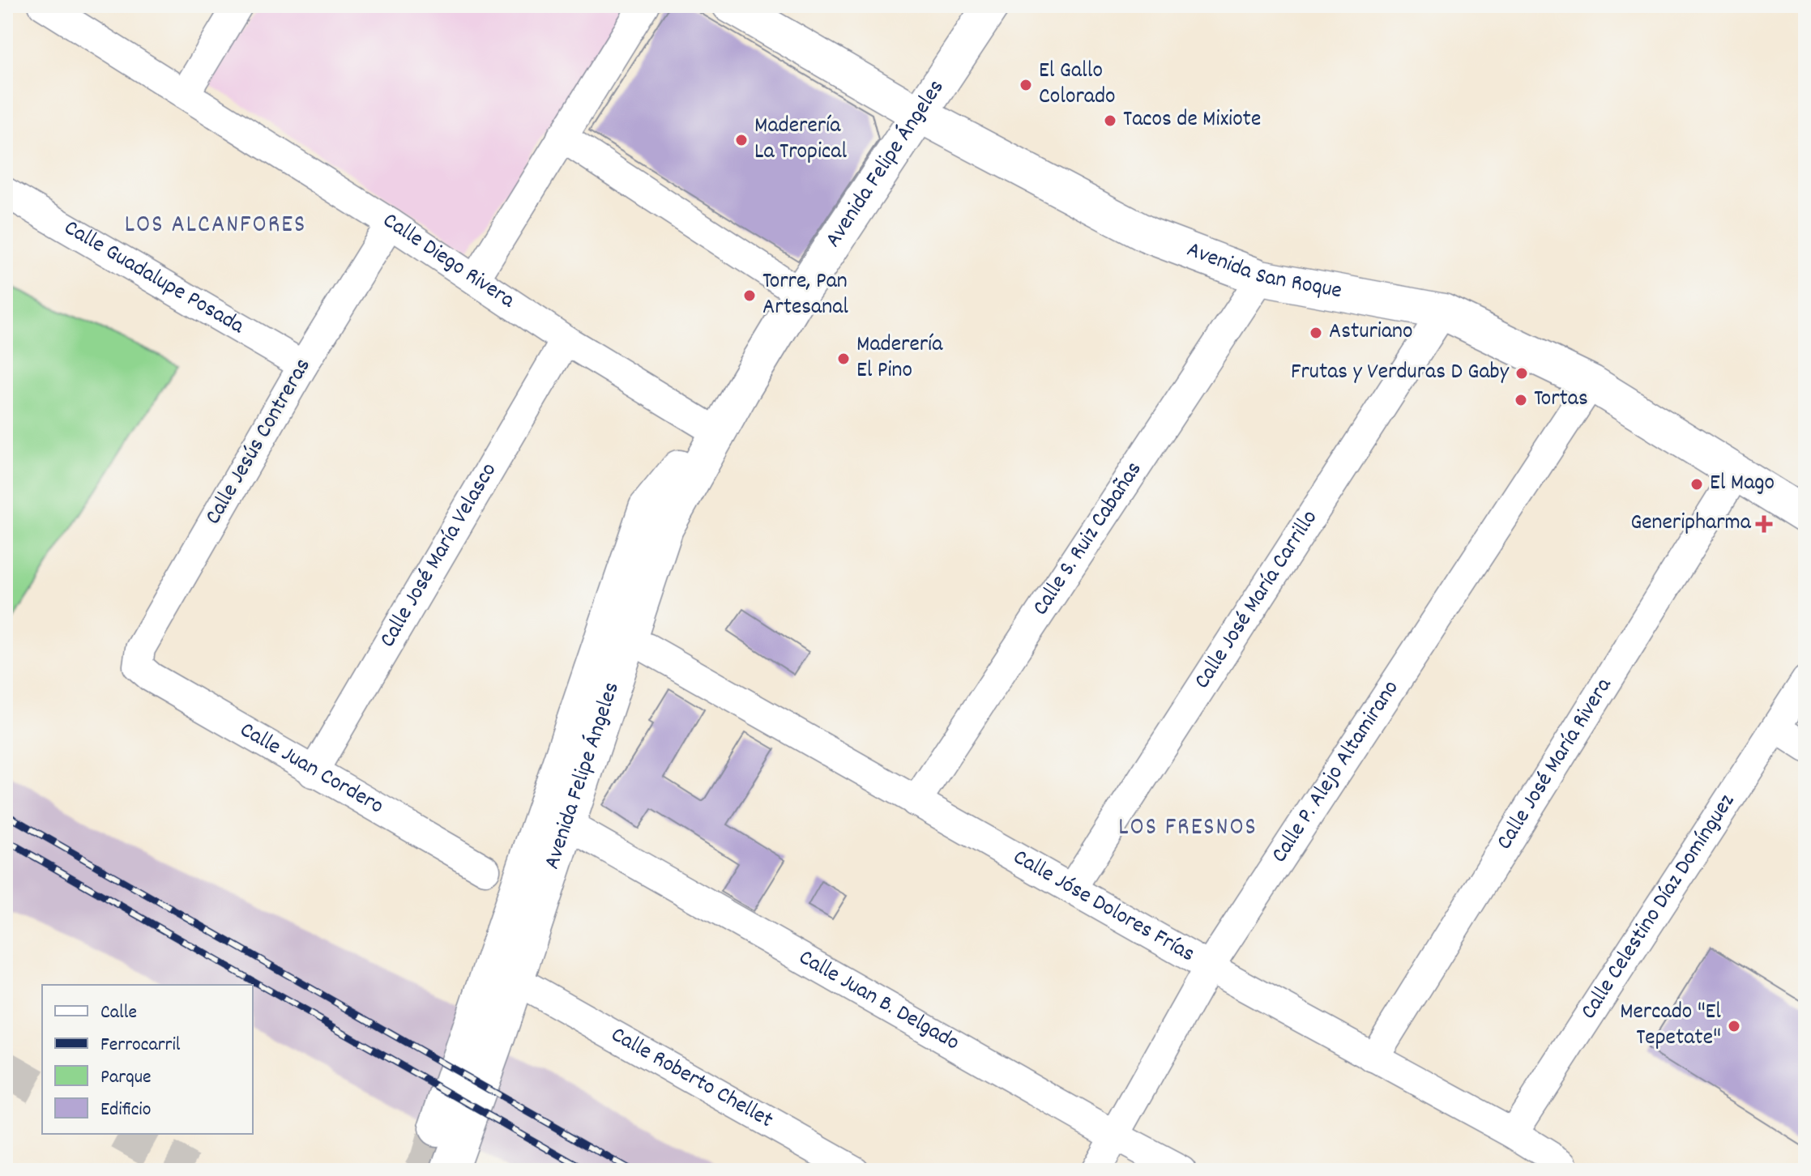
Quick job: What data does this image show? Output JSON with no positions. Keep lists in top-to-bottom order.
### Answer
{
  "streets": {
    "street": [
      "Avenida Felipe Ángeles",
      "Calle Diego Rivera",
      "Avenida San Roque",
      "Calle Guadalupe Posada",
      "Calle Jesús Contreras",
      "Calle S. Ruiz Cabañas",
      "Calle José María Velasco",
      "Calle José María Carrillo",
      "Calle José María Rivera",
      "Calle Juan Cordero",
      "Calle P. Alejo Altamirano",
      "Calle Jóse Dolores Frías",
      "Calle Celestino Díaz Domínguez",
      "Calle Juan B. Delgado",
      "Calle Roberto Chellet"
    ]
  },
  "crossings": [
    ["Avenida Felipe Ángeles", "Calle Diego Rivera"],
    ["Avenida Felipe Ángeles", "Avenida San Roque"],
    ["Calle Diego Rivera", "Calle Jesús Contreras"],
    ["Calle Diego Rivera", "Calle José María Velasco"],
    ["Avenida San Roque", "Calle S. Ruiz Cabañas"],
    ["Avenida San Roque", "Calle José María Carrillo"],
    ["Avenida San Roque", "Calle José María Rivera"],
    ["Avenida San Roque", "Calle P. Alejo Altamirano"],
    ["Calle Guadalupe Posada", "Calle Jesús Contreras"],
    ["Calle Jesús Contreras", "Calle Juan Cordero"],
    ["Calle S. Ruiz Cabañas", "Calle Jóse Dolores Frías"],
    ["Calle José María Velasco", "Calle Juan Cordero"],
    ["Calle José María Carrillo", "Calle Jóse Dolores Frías"],
    ["Calle José María Rivera", "Calle Jóse Dolores Frías"],
    ["Calle P. Alejo Altamirano", "Calle Jóse Dolores Frías"],
    ["Calle P. Alejo Altamirano", "Calle Juan B. Delgado"],
    ["Calle Jóse Dolores Frías", "Calle Celestino Díaz Domínguez"]
  ],
  "districts": ["LOS ALCANFORES", "LOS FRESNOS"],
  "places": {
    "other": [
      "El Gallo Colorado",
      "Tacos de Mixiote",
      "Maderería La Tropical",
      "Torre, Pan Artesanal",
      "Asturiano",
      "Maderería El Pino",
      "Frutas y Verduras D Gaby",
      "Tortas",
      "El Mago",
      "Mercado \"El Tepetate\""
    ],
    "health": ["Generipharma"]
  },
  "legend": [
    "Calle",
    "Ferrocarril",
    "Parque",
    "Edificio"
  ]
}
